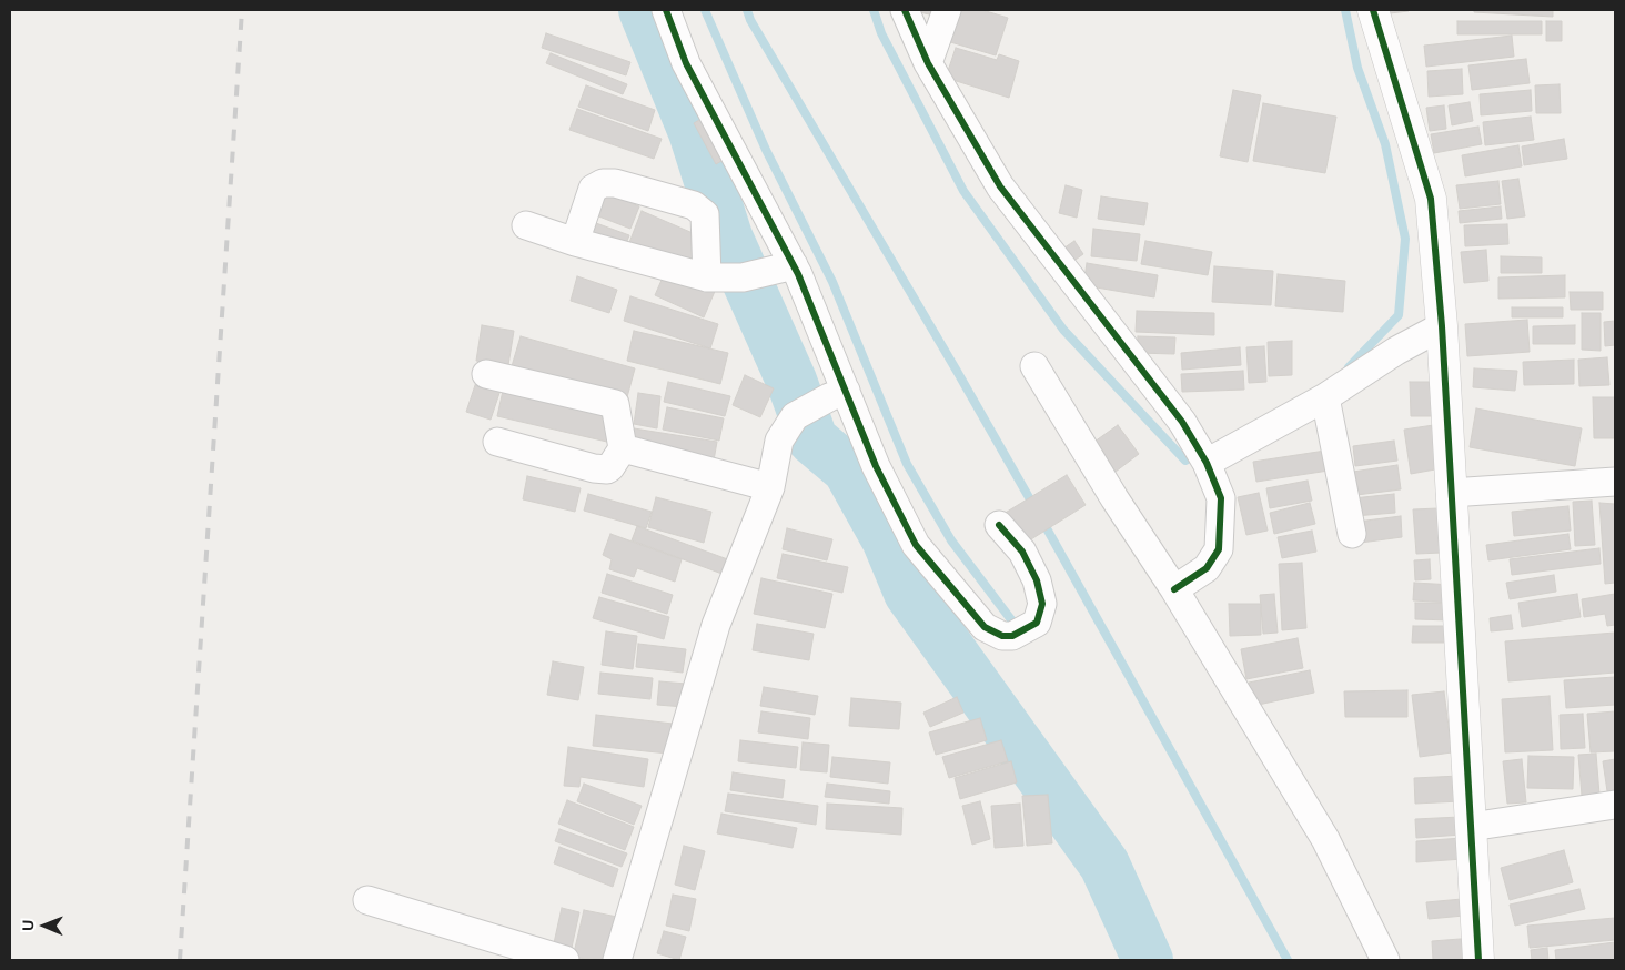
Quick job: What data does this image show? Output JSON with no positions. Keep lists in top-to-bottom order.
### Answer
{
  "north": "left"
}
